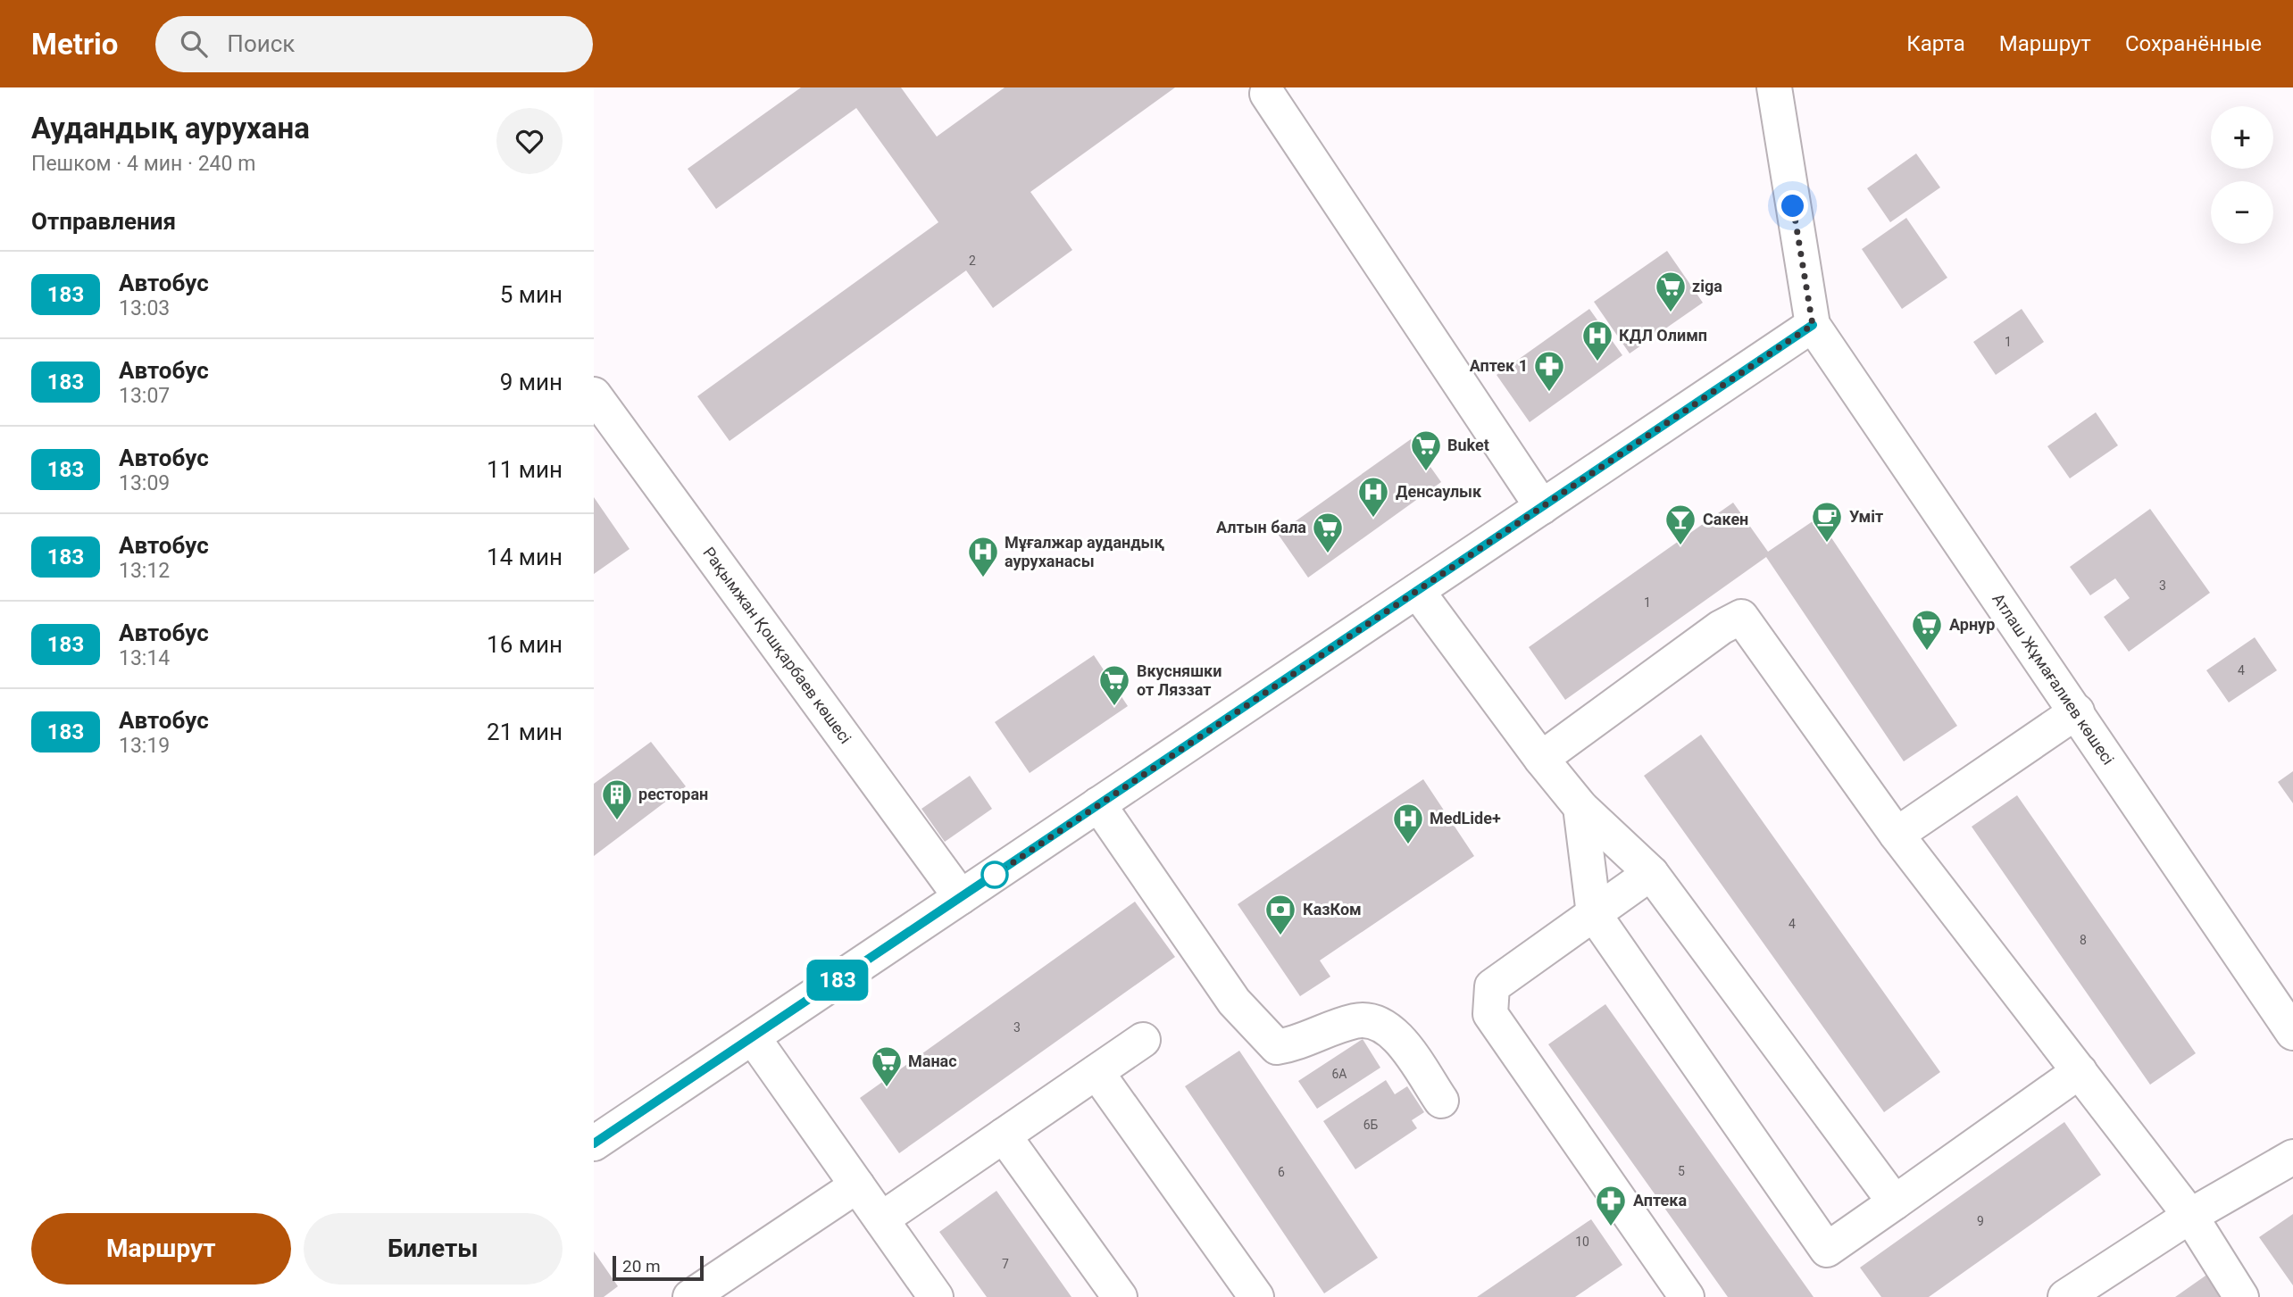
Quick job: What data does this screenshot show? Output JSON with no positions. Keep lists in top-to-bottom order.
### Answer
{
  "streets": {
    "street": ["Рақымжан Қошқарбаев көшесі", "Атлаш Жұмағалиев көшесі"]
  },
  "places": {
    "supermarket": [
      "ziga",
      "Buket",
      "Алтын бала",
      "Арнур",
      "Вкусняшки от Ляззат",
      "Манас"
    ],
    "hospital": [
      "КДЛ Олимп",
      "Денсаулык",
      "Мұғалжар аудандық ауруханасы",
      "MedLide+"
    ],
    "pharmacy": ["Аптек 1", "Аптека"],
    "cafe": ["Умiт"],
    "bar": ["Сакен"],
    "building": ["ресторан"],
    "bank": ["КазКом"]
  },
  "lines": ["bus line 183"],
  "house_numbers": [
    "2",
    "1",
    "3",
    "1",
    "4",
    "4",
    "8",
    "3",
    "6А",
    "6Б",
    "5",
    "6",
    "9",
    "10",
    "7"
  ],
  "scale_bar": "20 m",
  "page": {
    "header": "Metrio",
    "search": "Поиск",
    "nav": ["Карта", "Маршрут", "Сохранённые"],
    "heading": [
      ["Аудандық аурухана", "Пешком · 4 мин · 240 m"],
      "Отправления"
    ],
    "on_map": "183",
    "map_buttons": ["+", "−"],
    "list": [
      {
        "mark": "183",
        "name": "Автобус",
        "note": "13:03",
        "value": "5 мин"
      },
      {
        "mark": "183",
        "name": "Автобус",
        "note": "13:07",
        "value": "9 мин"
      },
      {
        "mark": "183",
        "name": "Автобус",
        "note": "13:09",
        "value": "11 мин"
      },
      {
        "mark": "183",
        "name": "Автобус",
        "note": "13:12",
        "value": "14 мин"
      },
      {
        "mark": "183",
        "name": "Автобус",
        "note": "13:14",
        "value": "16 мин"
      },
      {
        "mark": "183",
        "name": "Автобус",
        "note": "13:19",
        "value": "21 мин"
      }
    ],
    "buttons": ["Маршрут", "Билеты"],
    "scale": "20 m"
  }
}
